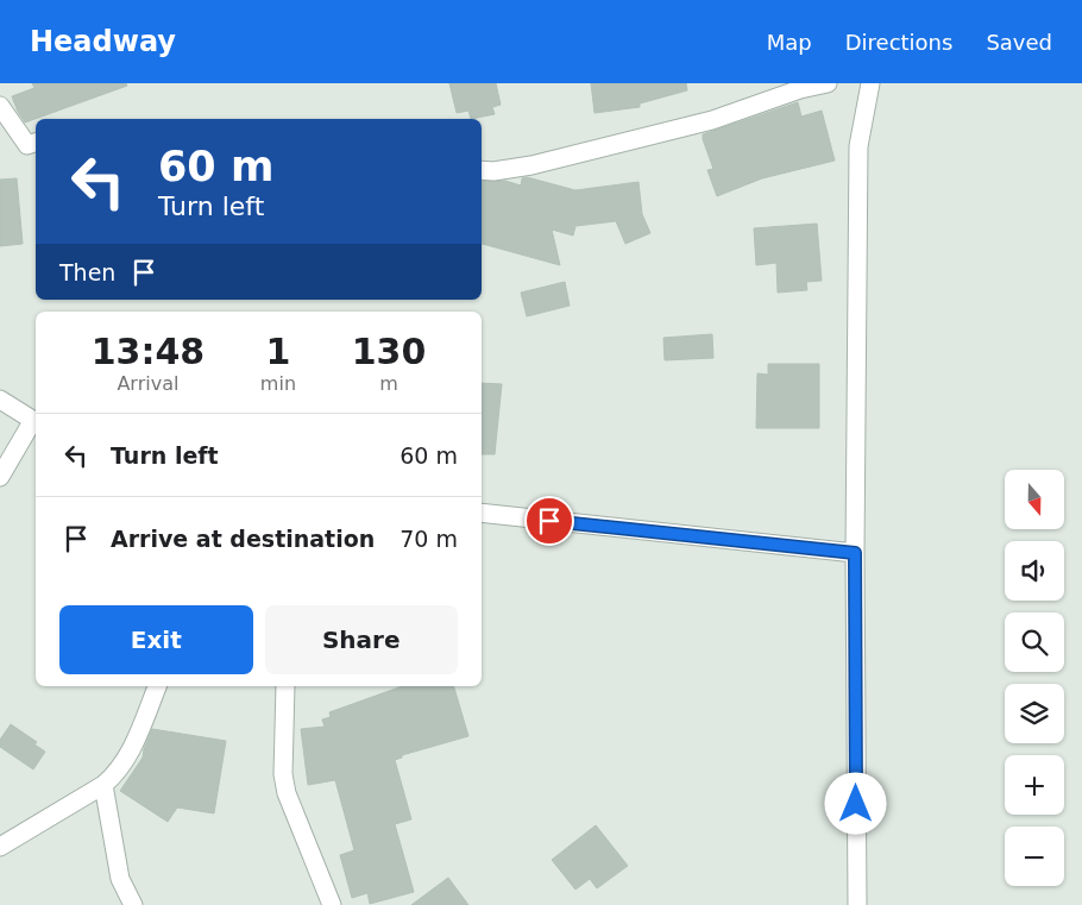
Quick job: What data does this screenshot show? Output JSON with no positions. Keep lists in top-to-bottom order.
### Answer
{
  "north": "bottom",
  "page": {
    "header": "Headway",
    "nav": ["Map", "Directions", "Saved"],
    "turn": ["60 m", "Turn left"],
    "then": "Then",
    "eta": [
      "13:48",
      "Arrival",
      "1",
      "min",
      "130",
      "m"
    ],
    "list": [
      {
        "name": "Turn left",
        "value": "60 m"
      },
      {
        "name": "Arrive at destination",
        "value": "70 m"
      }
    ],
    "map_buttons": ["+", "−"],
    "buttons": ["Exit", "Share"]
  }
}
